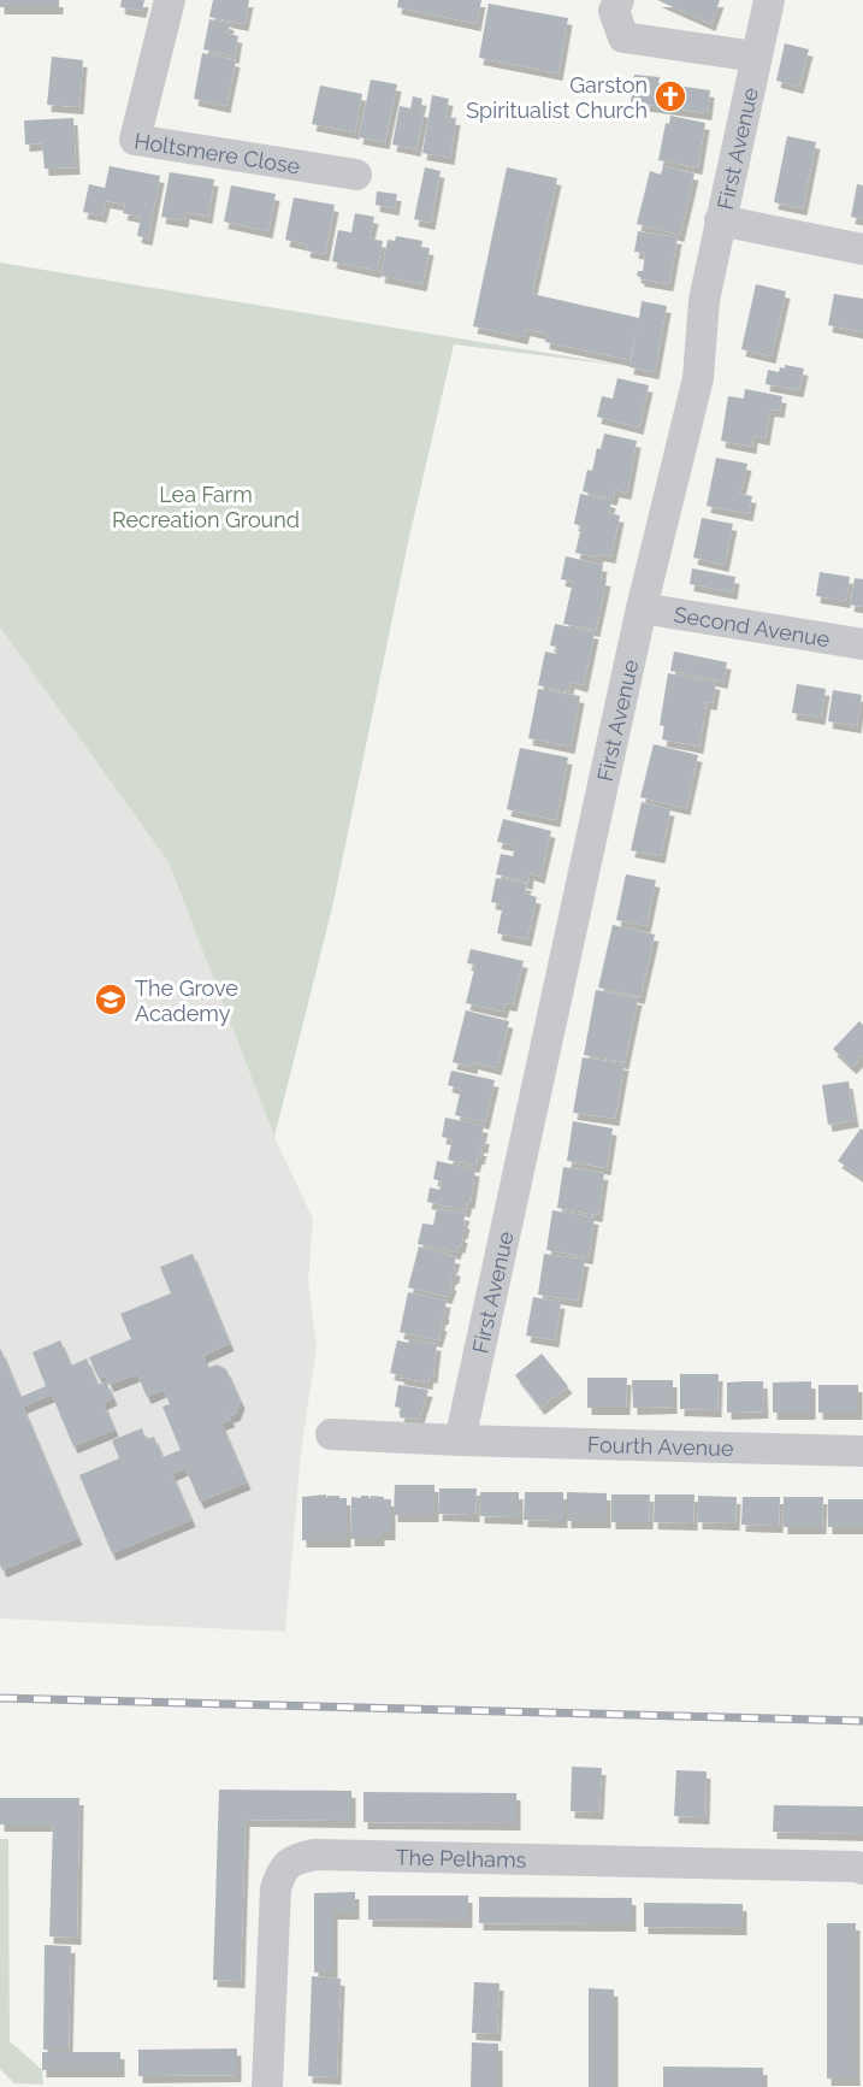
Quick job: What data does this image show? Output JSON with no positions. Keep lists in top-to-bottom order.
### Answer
{
  "streets": {
    "street": [
      "Holtsmere Close",
      "First Avenue",
      "Second Avenue",
      "Fourth Avenue",
      "The Pelhams"
    ]
  },
  "crossings": [
    ["First Avenue", "Second Avenue"],
    ["First Avenue", "Fourth Avenue"]
  ],
  "parks": ["Lea Farm Recreation Ground"],
  "places": {
    "church": ["Garston Spiritualist Church"],
    "school or university": ["The Grove Academy"]
  }
}
